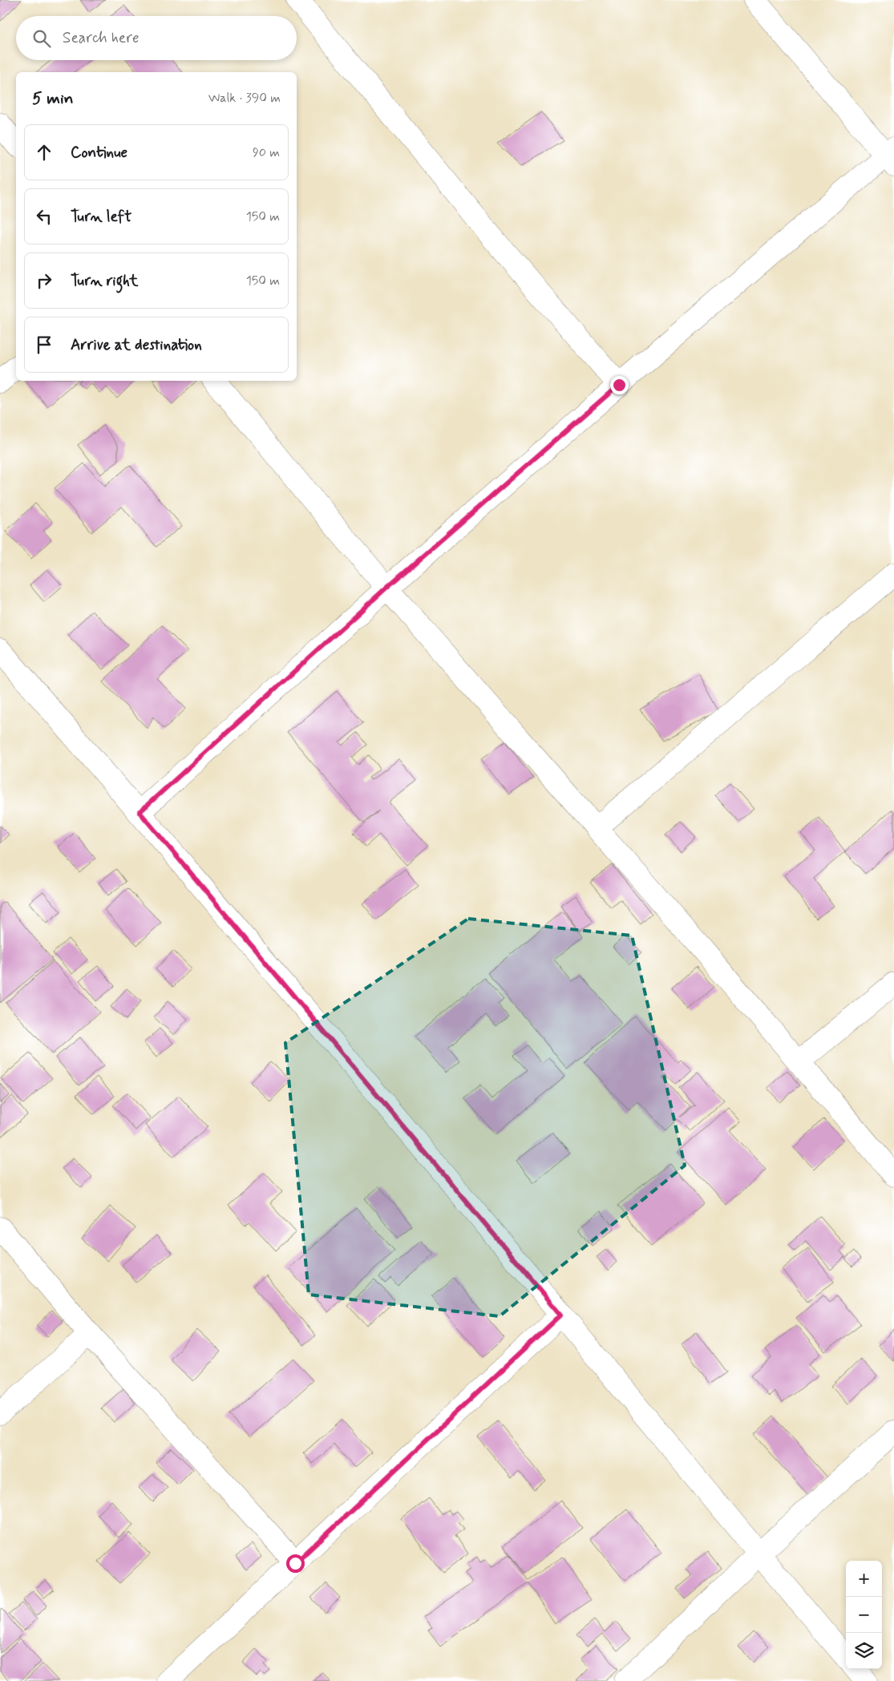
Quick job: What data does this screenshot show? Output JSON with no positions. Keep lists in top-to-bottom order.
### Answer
{
  "page": {
    "search": "Search here",
    "heading": ["5 min", "Walk · 390 m"],
    "list": [
      ["Continue", "90 m"],
      ["Turn left", "150 m"],
      ["Turn right", "150 m"],
      "Arrive at destination"
    ],
    "map_buttons": ["+", "−"]
  }
}
